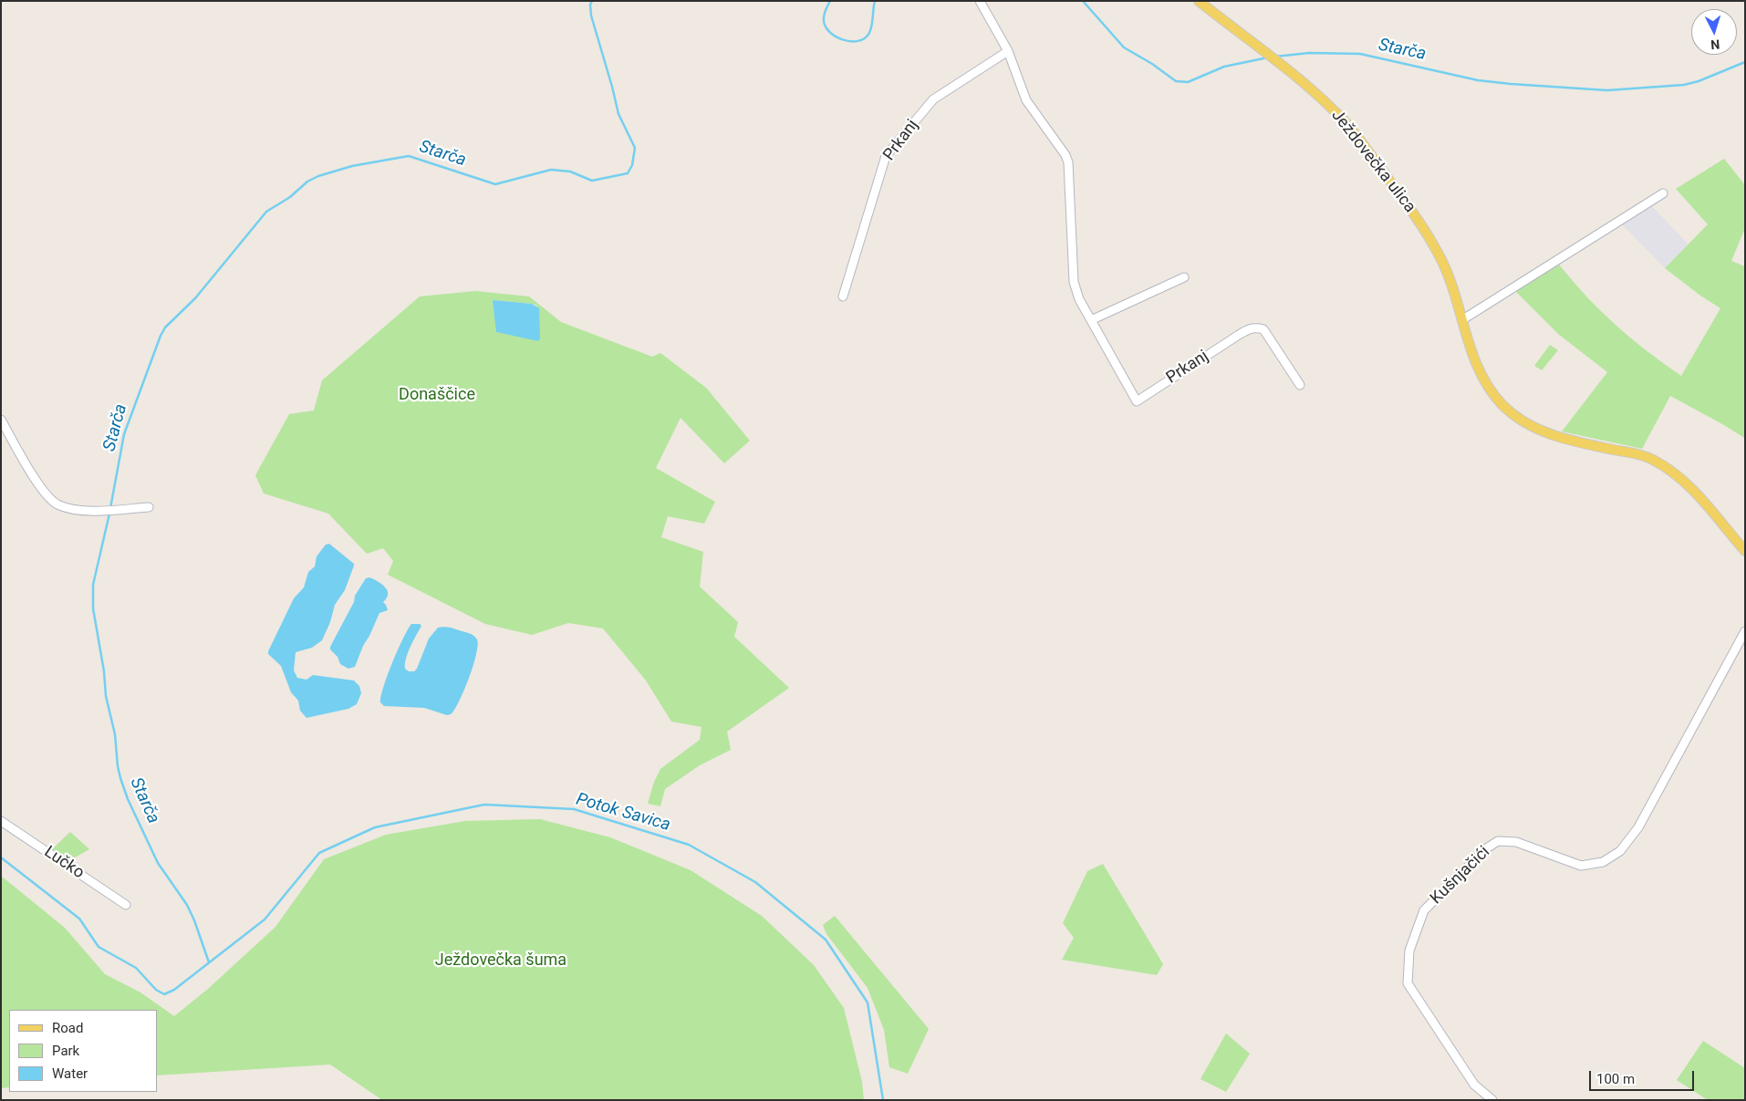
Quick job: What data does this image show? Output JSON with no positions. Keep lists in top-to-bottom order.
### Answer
{
  "streets": {
    "main road": ["Ježdovečka ulica"],
    "street": ["Prkanj", "Lučko", "Kušnjačići"]
  },
  "water": ["Starča", "Potok Savica"],
  "parks": ["Donaščice", "Ježdovečka šuma"],
  "legend": ["Road", "Park", "Water"],
  "scale_bar": "100 m",
  "north": "bottom"
}
